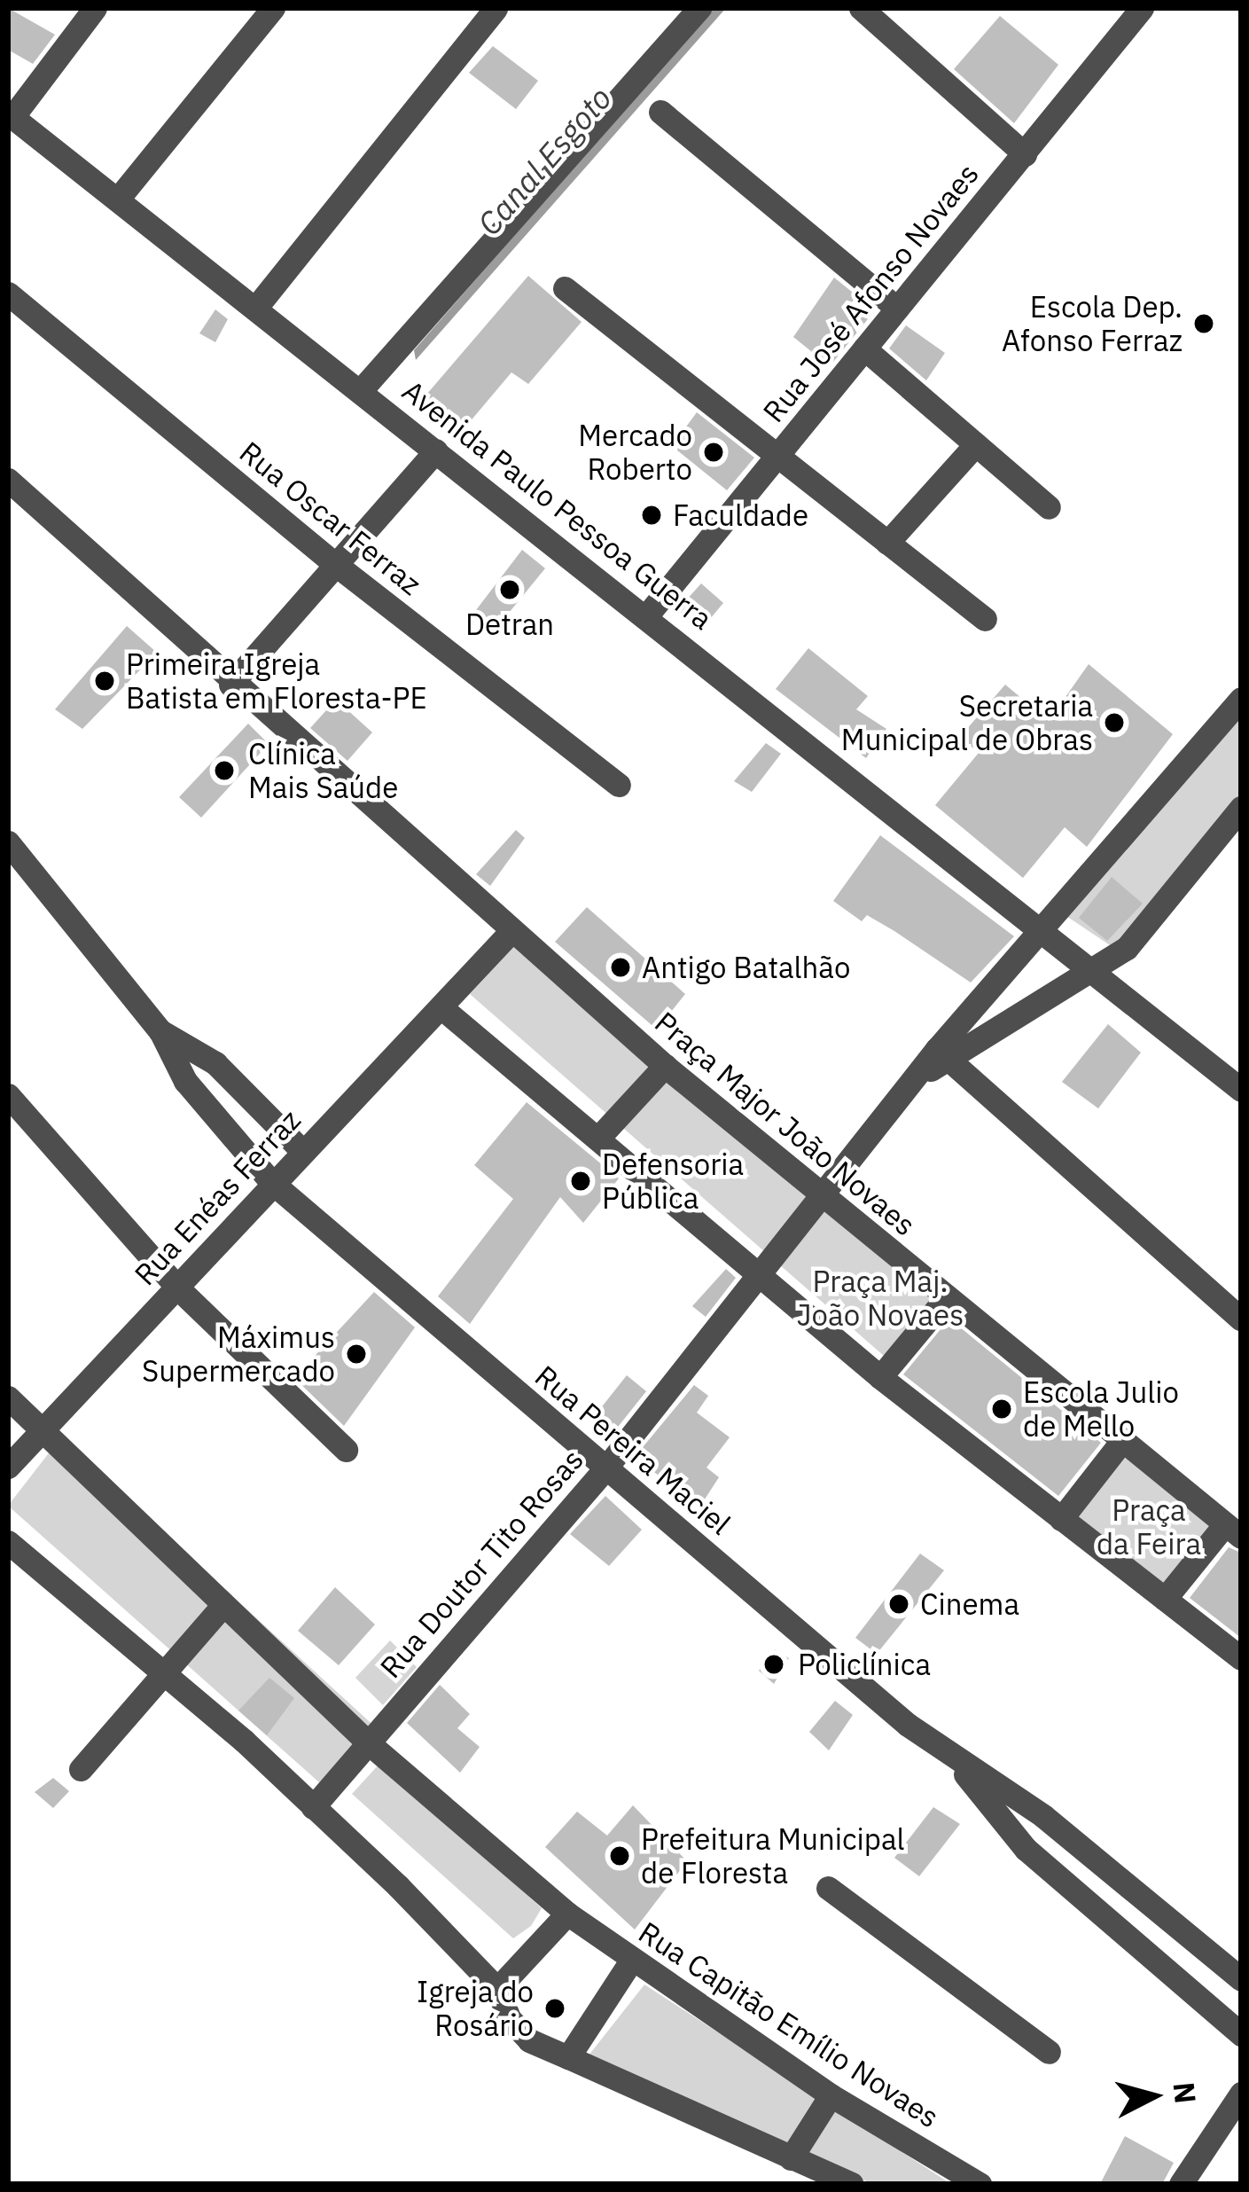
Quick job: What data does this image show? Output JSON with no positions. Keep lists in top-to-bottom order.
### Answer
{
  "streets": {
    "street": [
      "Rua José Afonso Novaes",
      "Avenida Paulo Pessoa Guerra",
      "Rua Oscar Ferraz",
      "Praça Major João Novaes",
      "Rua Enéas Ferraz",
      "Rua Pereira Maciel",
      "Rua Doutor Tito Rosas",
      "Rua Capitão Emílio Novaes"
    ]
  },
  "crossings": [
    ["Rua José Afonso Novaes", "Avenida Paulo Pessoa Guerra"],
    ["Avenida Paulo Pessoa Guerra", "Rua Doutor Tito Rosas"],
    ["Praça Major João Novaes", "Rua Enéas Ferraz"],
    ["Praça Major João Novaes", "Rua Doutor Tito Rosas"],
    ["Rua Enéas Ferraz", "Rua Pereira Maciel"],
    ["Rua Enéas Ferraz", "Rua Capitão Emílio Novaes"],
    ["Rua Pereira Maciel", "Rua Doutor Tito Rosas"],
    ["Rua Doutor Tito Rosas", "Rua Capitão Emílio Novaes"]
  ],
  "water": ["Canal Esgoto"],
  "parks": ["Praça Maj. João Novaes", "Praça da Feira"],
  "places": [
    "Escola Dep. Afonso Ferraz",
    "Mercado Roberto",
    "Faculdade",
    "Detran",
    "Primeira Igreja Batista em Floresta-PE",
    "Secretaria Municipal de Obras",
    "Clínica Mais Saúde",
    "Antigo Batalhão",
    "Defensoria Pública",
    "Máximus Supermercado",
    "Escola Julio de Mello",
    "Cinema",
    "Policlínica",
    "Prefeitura Municipal de Floresta",
    "Igreja do Rosário"
  ],
  "north": "right"
}
